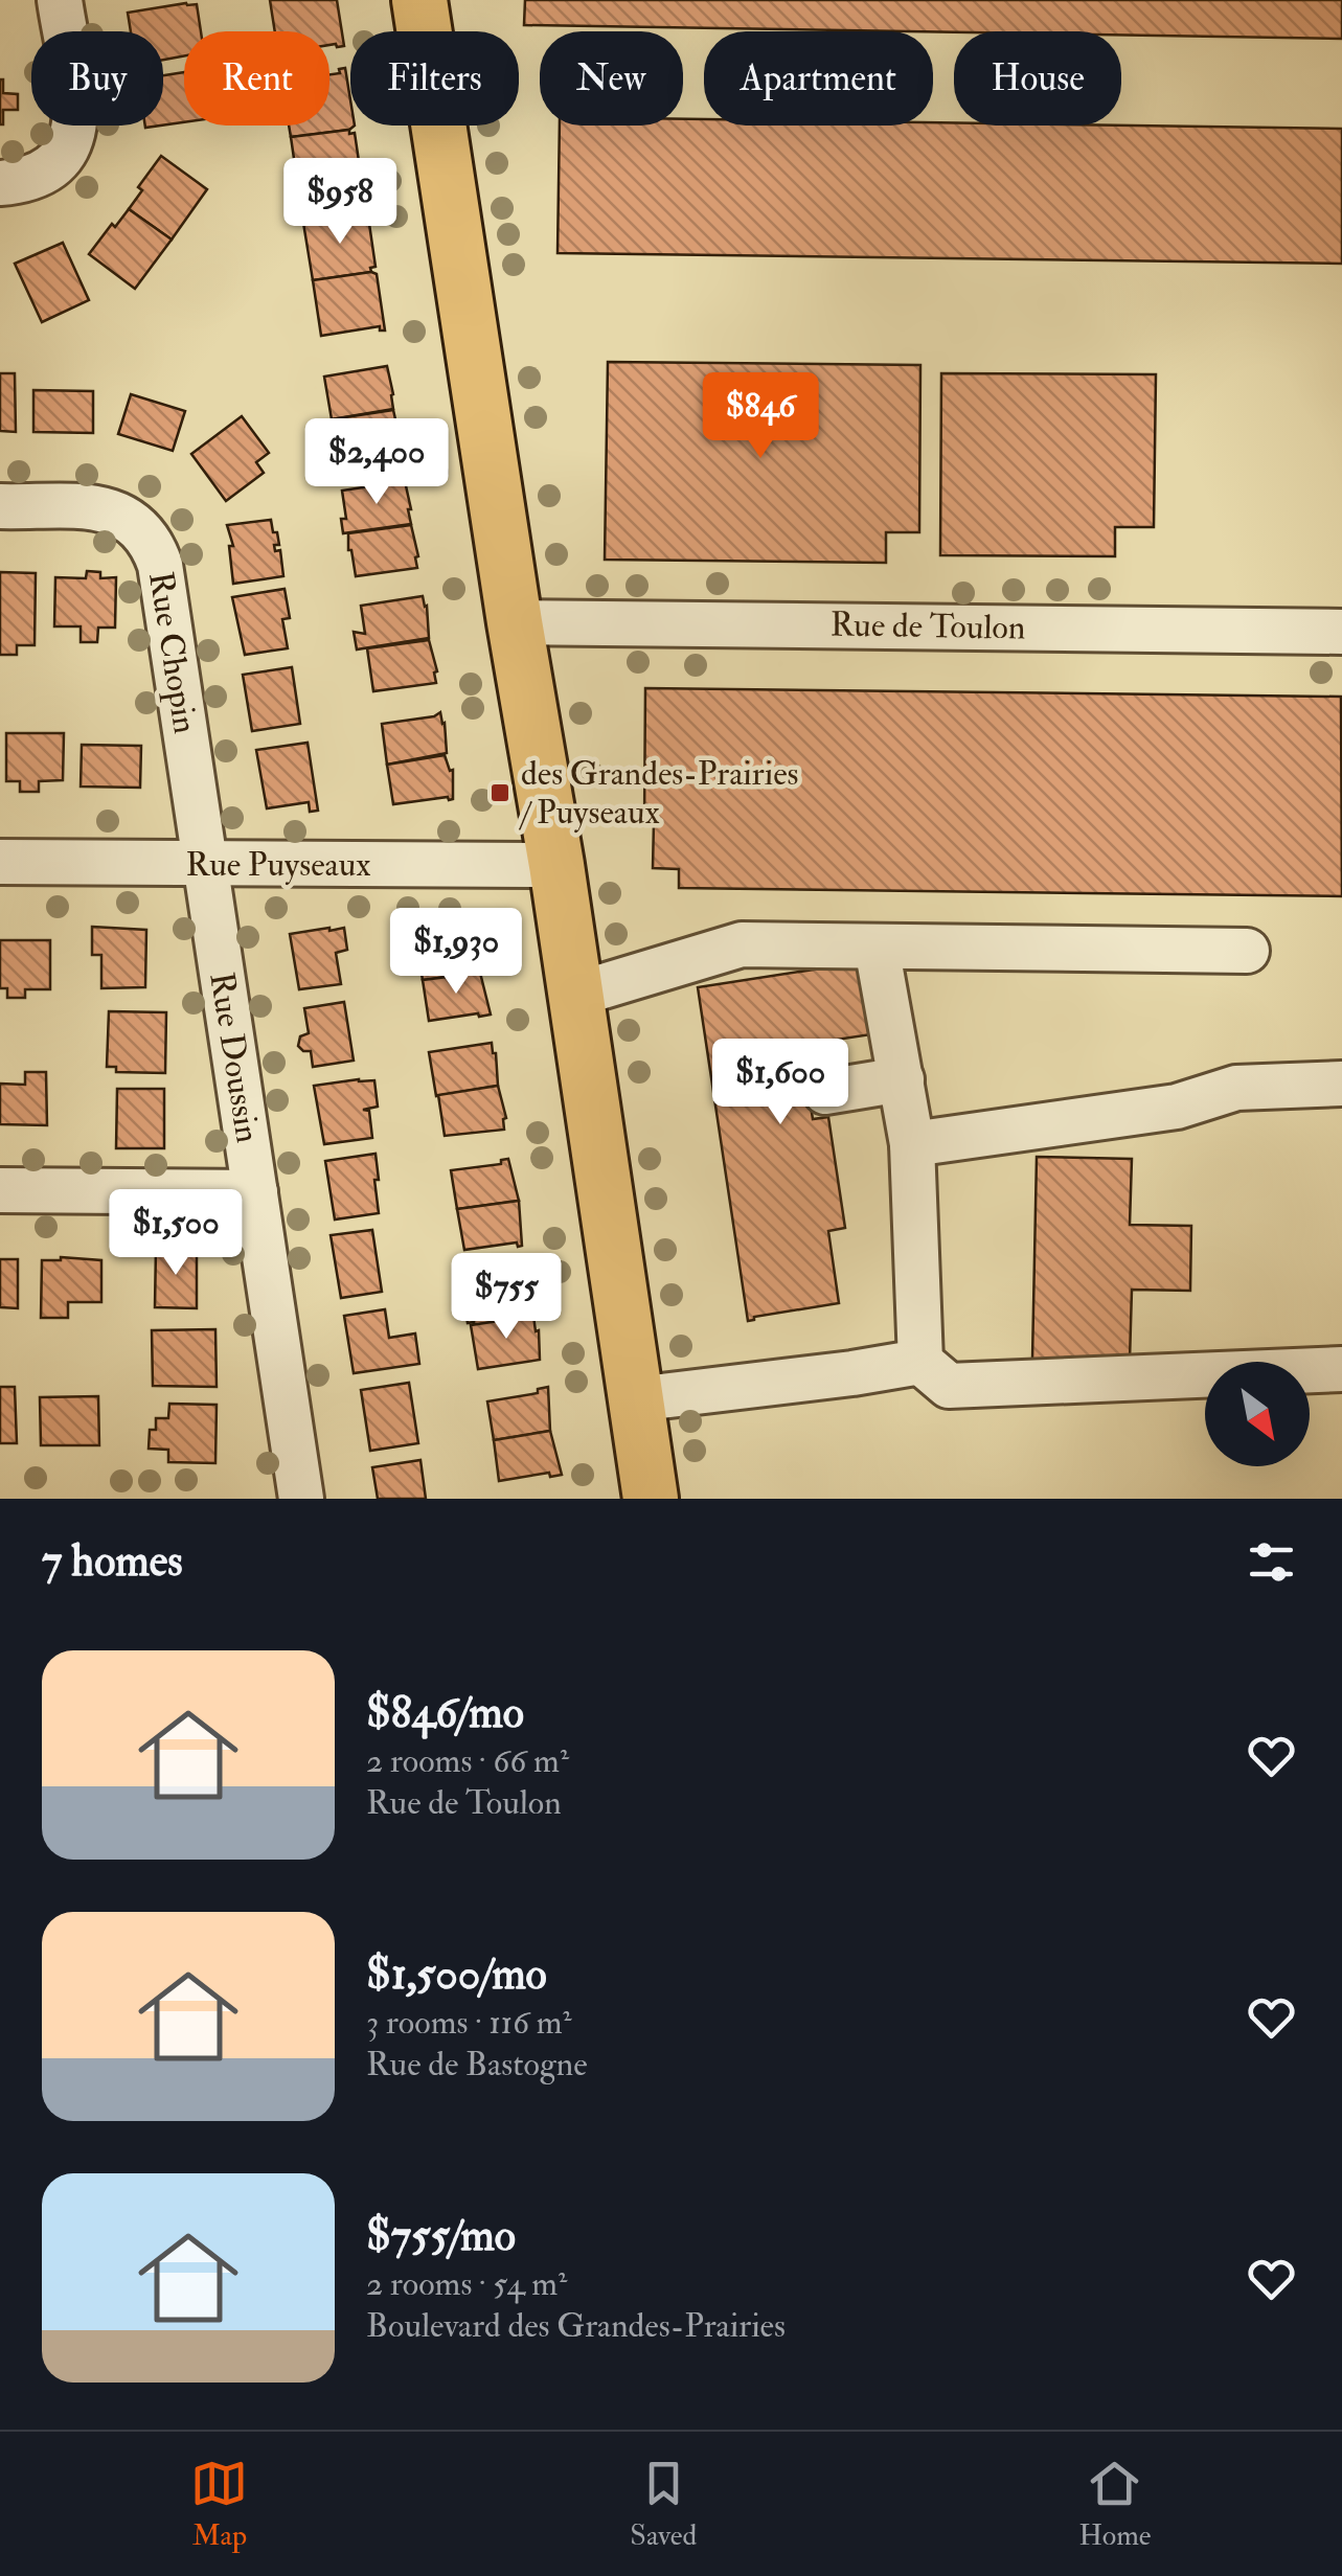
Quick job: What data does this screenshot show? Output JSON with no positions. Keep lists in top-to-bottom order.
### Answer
{
  "streets": {
    "street": [
      "Rue de Toulon",
      "Rue Chopin",
      "Rue Puyseaux",
      "Rue Doussin"
    ]
  },
  "crossings": [
    ["Rue Chopin", "Rue Puyseaux"],
    ["Rue Chopin", "Rue Doussin"],
    ["Rue Puyseaux", "Rue Doussin"]
  ],
  "places": {
    "transit": ["des Grandes-Prairies / Puyseaux"]
  },
  "north": "bottom right",
  "page": {
    "chip": [
      "Buy",
      "Rent",
      "Filters",
      "New",
      "Apartment",
      "House"
    ],
    "price": [
      "$958",
      "$846",
      "$2,400",
      "$1,930",
      "$1,600",
      "$1,500",
      "$755"
    ],
    "heading": "7 homes",
    "list": [
      {
        "name": "$846/mo",
        "note": "2 rooms · 66 m² · Rue de Toulon"
      },
      {
        "name": "$1,500/mo",
        "note": "3 rooms · 116 m² · Rue de Bastogne"
      },
      {
        "name": "$755/mo",
        "note": "2 rooms · 54 m² · Boulevard des Grandes-Prairies"
      }
    ],
    "tabs": ["Map", "Saved", "Home"]
  }
}
